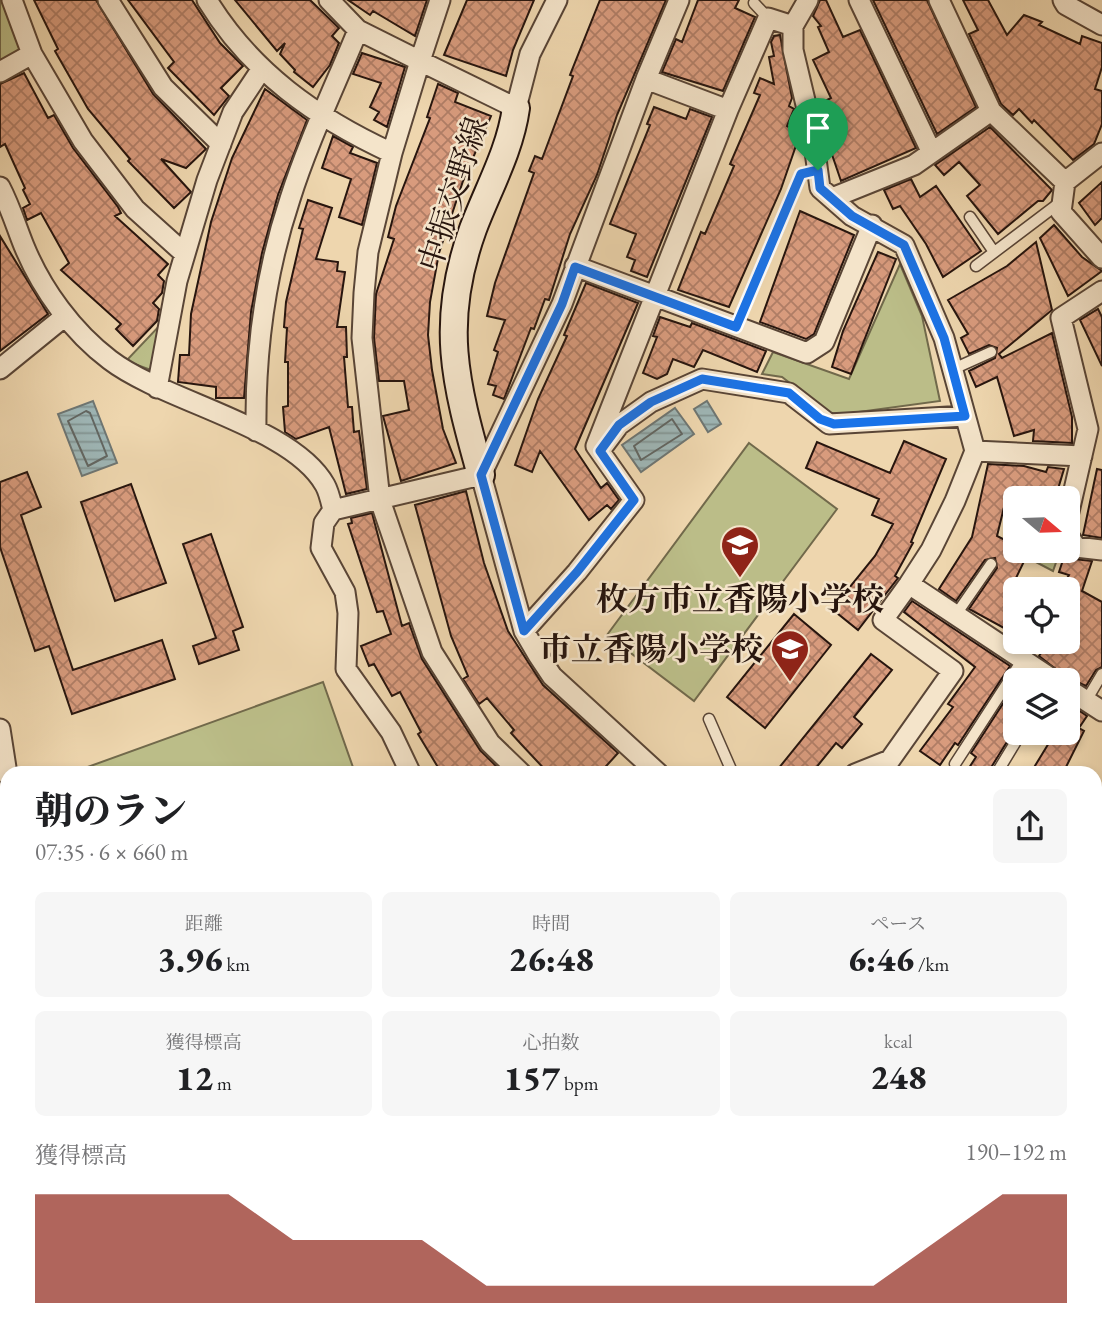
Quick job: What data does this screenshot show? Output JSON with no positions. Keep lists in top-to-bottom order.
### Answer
{
  "streets": {
    "street": ["中振交野線"]
  },
  "places": {
    "school or university": ["枚方市立香陽小学校", "市立香陽小学校"]
  },
  "north": "right",
  "page": {
    "heading": ["朝のラン", "07:35 · 6 × 660 m"],
    "stats": [
      ["距離", "3.96 km"],
      ["時間", "26:48"],
      ["ペース", "6:46 /km"],
      ["獲得標高", "12 m"],
      ["心拍数", "157 bpm"],
      ["kcal", "248"]
    ],
    "chart": ["獲得標高", "190–192 m"]
  }
}
